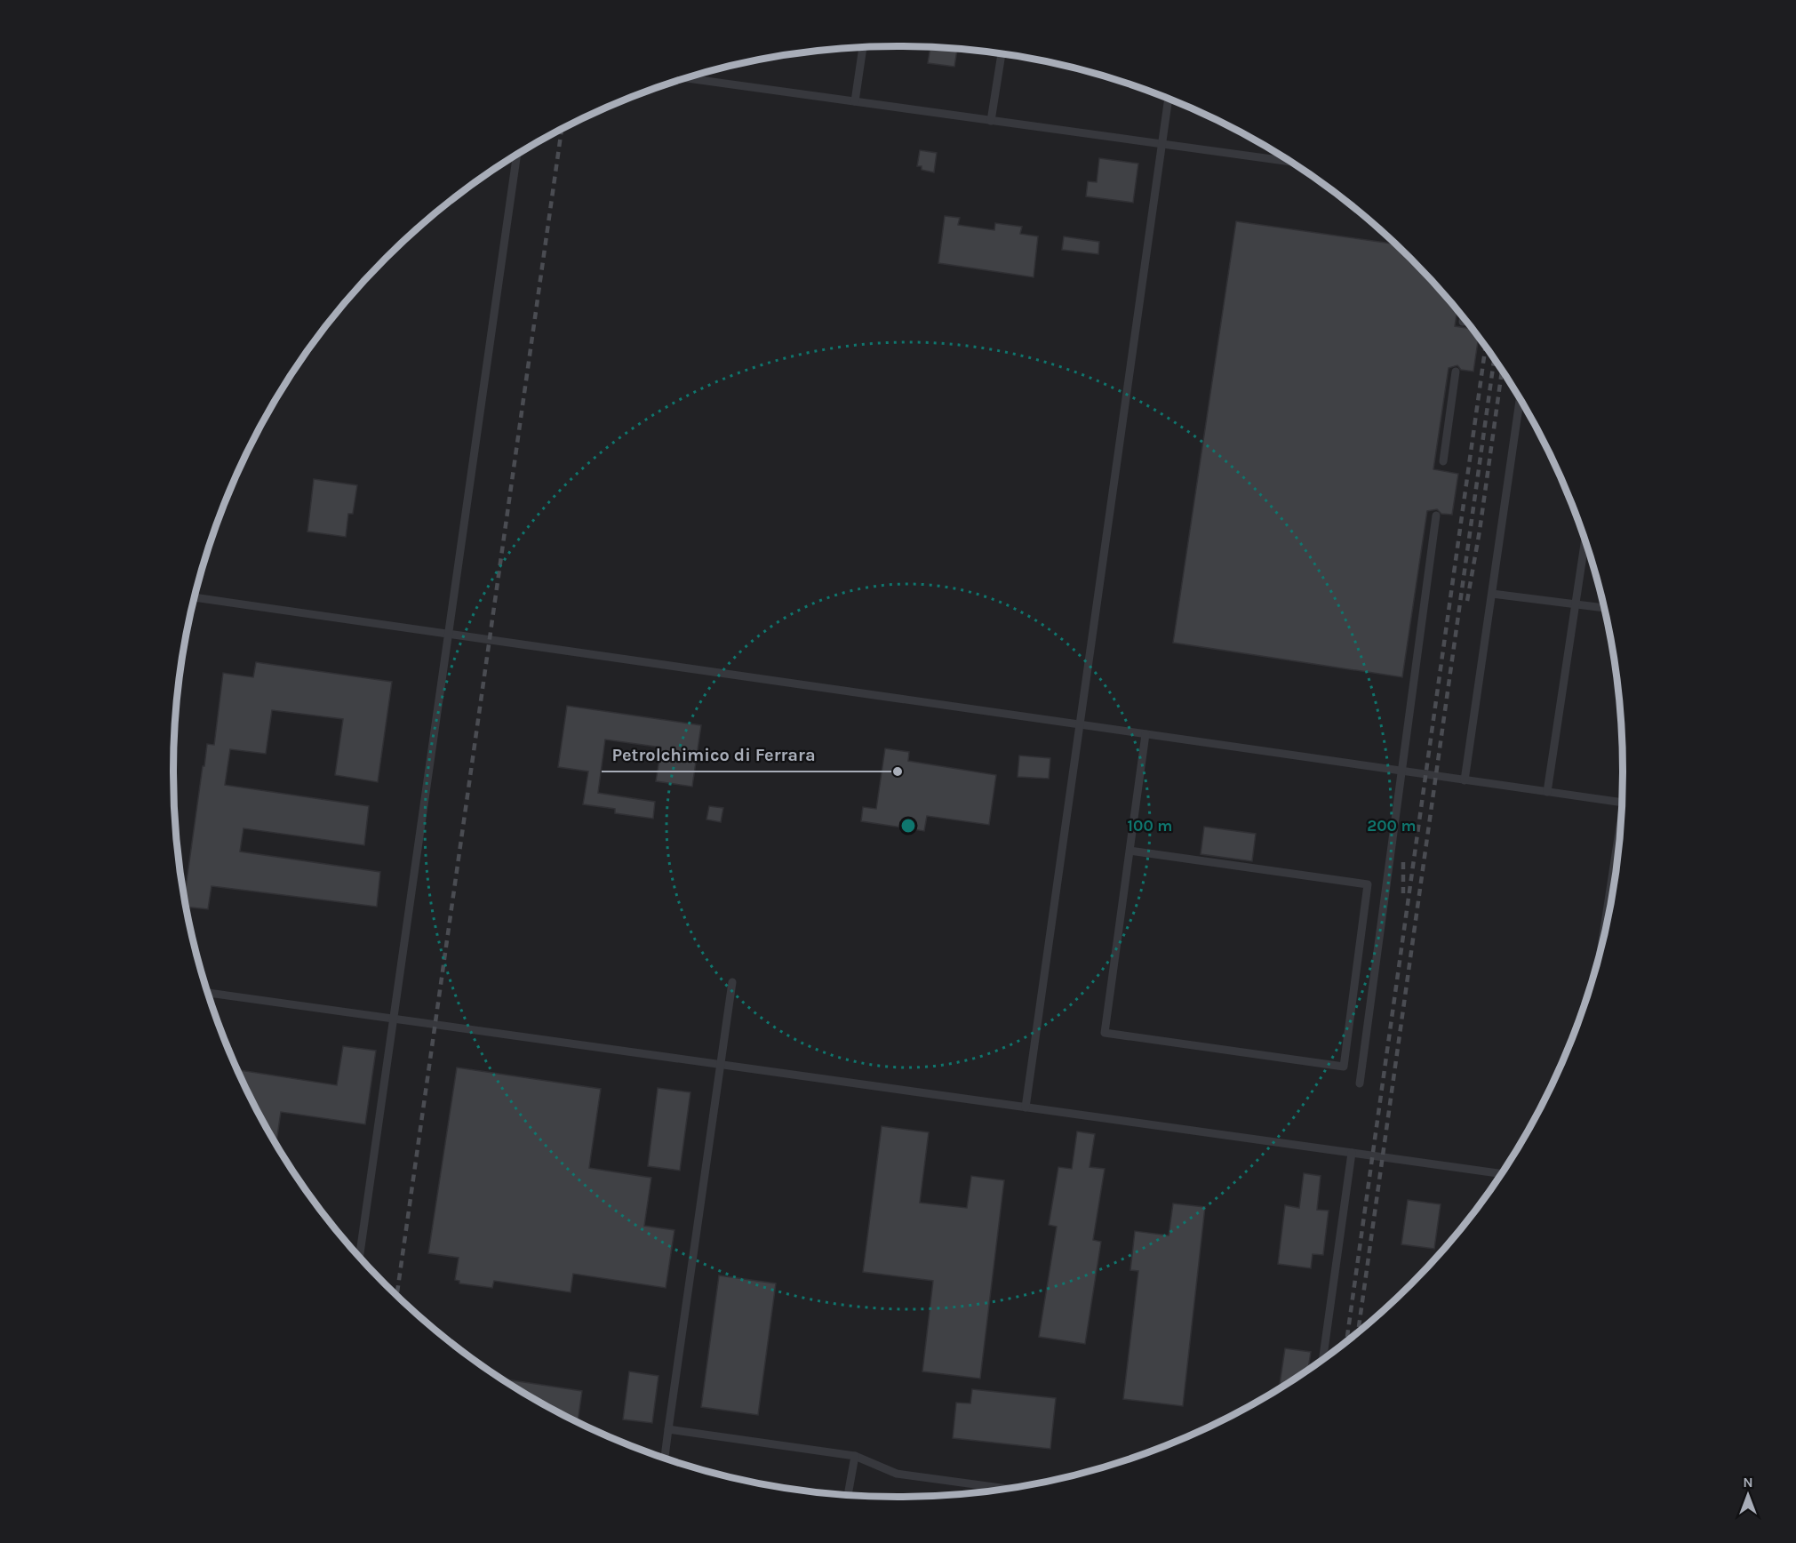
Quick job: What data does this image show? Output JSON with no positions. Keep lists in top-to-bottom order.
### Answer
{
  "places": ["Petrolchimico di Ferrara"],
  "north": "top",
  "rings": ["100 m", "200 m"]
}
